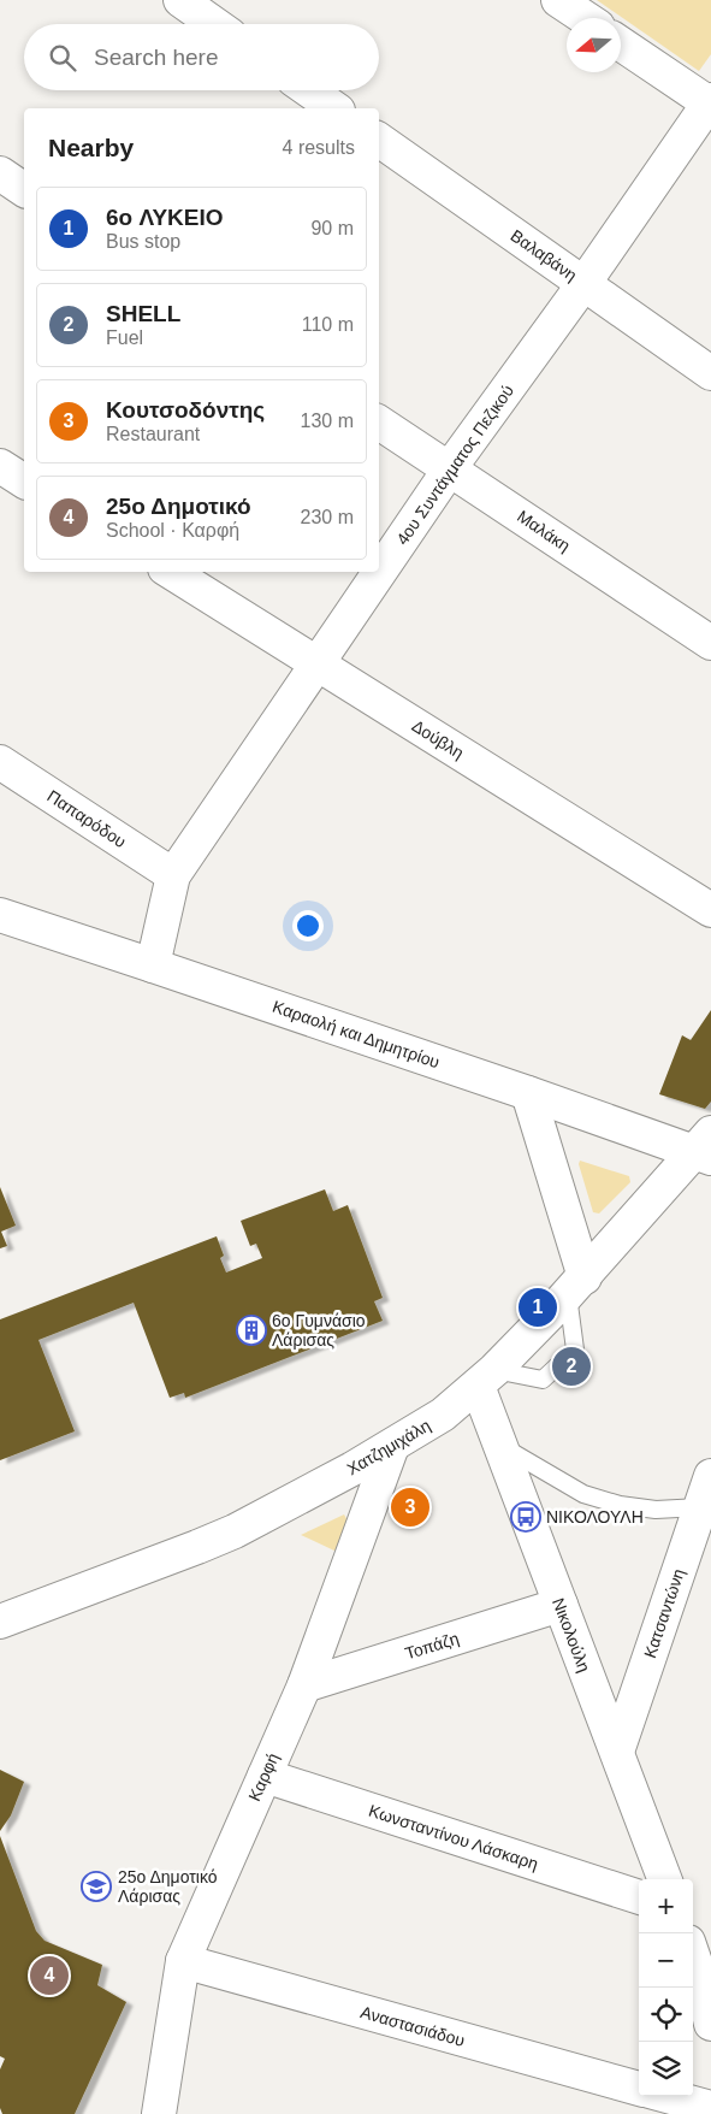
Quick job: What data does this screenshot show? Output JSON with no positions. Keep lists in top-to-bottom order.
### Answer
{
  "streets": {
    "street": [
      "Βαλαβάνη",
      "4ου Συντάγματος Πεζικού",
      "Μαλάκη",
      "Δούβλη",
      "Παπαρόδου",
      "Καραολή και Δημητρίου",
      "Χατζημιχάλη",
      "Κατσαντώνη",
      "Νικολούλη",
      "Τοπάζη",
      "Καρφή",
      "Κωνσταντίνου Λάσκαρη",
      "Αναστασιάδου"
    ]
  },
  "crossings": [
    ["Βαλαβάνη", "4ου Συντάγματος Πεζικού"],
    ["4ου Συντάγματος Πεζικού", "Μαλάκη"],
    ["4ου Συντάγματος Πεζικού", "Δούβλη"],
    ["4ου Συντάγματος Πεζικού", "Παπαρόδου"],
    ["4ου Συντάγματος Πεζικού", "Καραολή και Δημητρίου"],
    ["Καραολή και Δημητρίου", "Χατζημιχάλη"],
    ["Χατζημιχάλη", "Νικολούλη"],
    ["Χατζημιχάλη", "Καρφή"],
    ["Κατσαντώνη", "Νικολούλη"],
    ["Νικολούλη", "Τοπάζη"],
    ["Τοπάζη", "Καρφή"],
    ["Καρφή", "Κωνσταντίνου Λάσκαρη"],
    ["Καρφή", "Αναστασιάδου"]
  ],
  "places": {
    "building": ["6ο Γυμνάσιο Λάρισας"],
    "bus stop": ["ΝΙΚΟΛΟΥΛΗ"],
    "school or university": ["25ο Δημοτικό Λάρισας"]
  },
  "north": "left",
  "page": {
    "search": "Search here",
    "heading": ["Nearby", "4 results"],
    "list": [
      {
        "mark": "1",
        "name": "6o ΛΥΚΕΙΟ",
        "note": "Bus stop",
        "value": "90 m"
      },
      {
        "mark": "2",
        "name": "SHELL",
        "note": "Fuel",
        "value": "110 m"
      },
      {
        "mark": "3",
        "name": "Κουτσοδόντης",
        "note": "Restaurant",
        "value": "130 m"
      },
      {
        "mark": "4",
        "name": "25ο Δημοτικό",
        "note": "School · Καρφή",
        "value": "230 m"
      }
    ],
    "pins": [
      "1",
      "2",
      "3",
      "4"
    ],
    "map_buttons": ["+", "−"]
  }
}
